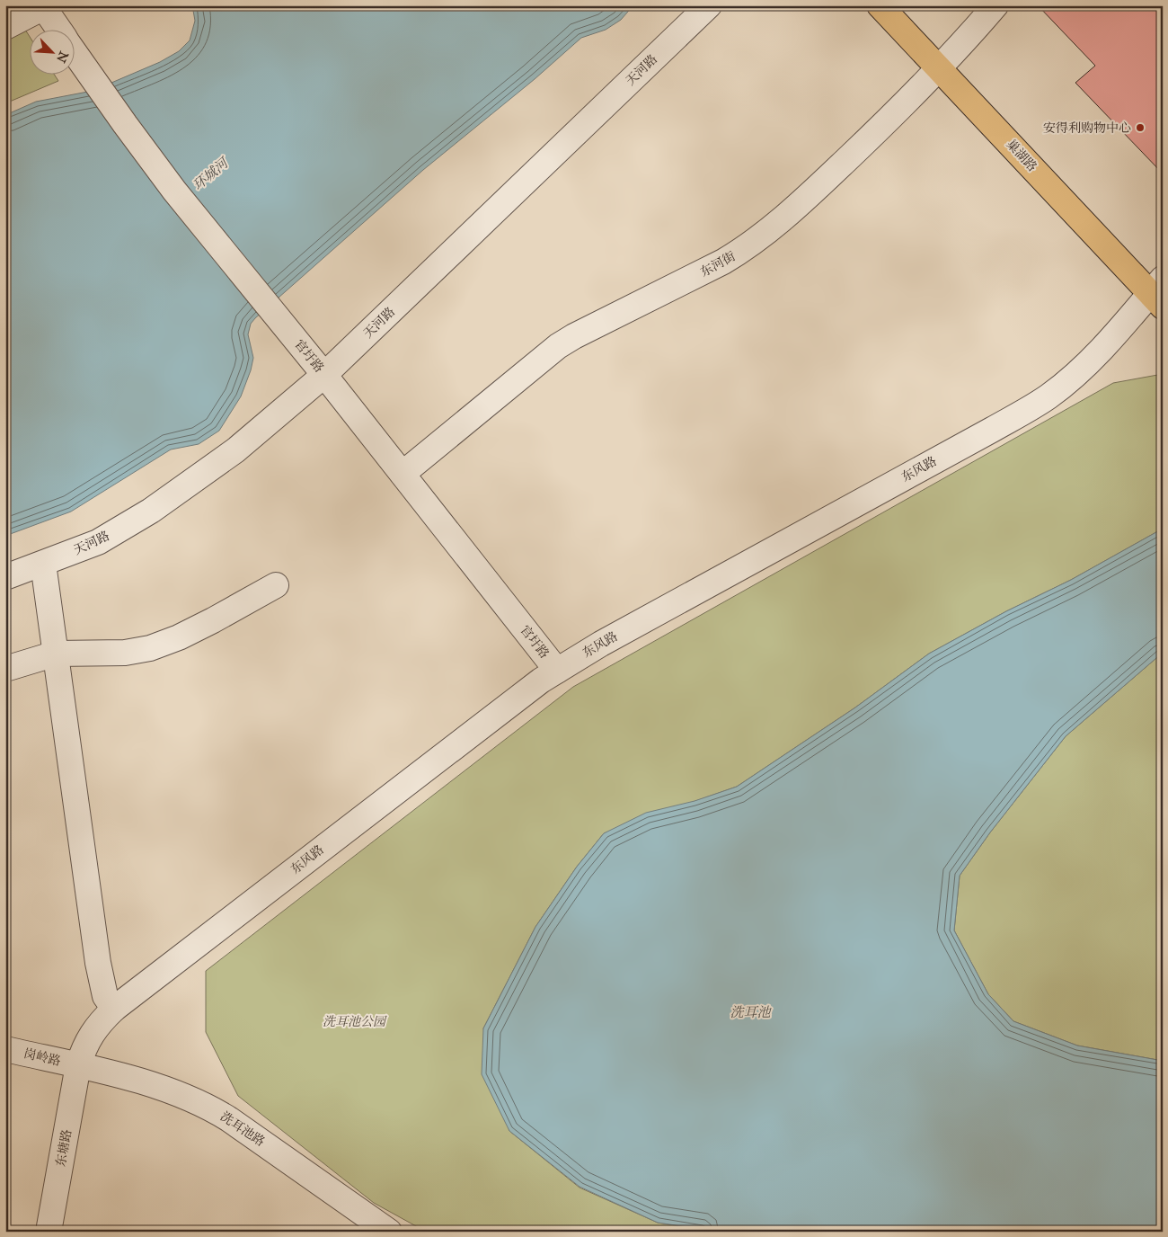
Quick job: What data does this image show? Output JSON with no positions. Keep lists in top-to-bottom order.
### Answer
{
  "streets": {
    "main road": ["巢湖路"],
    "street": [
      "天河路",
      "东河街",
      "官圩路",
      "东风路",
      "岗岭路",
      "洗耳池路",
      "东塘路"
    ]
  },
  "crossings": [
    ["天河路", "官圩路"],
    ["巢湖路", "东河街"],
    ["巢湖路", "东风路"],
    ["东河街", "官圩路"],
    ["官圩路", "东风路"],
    ["东风路", "岗岭路"],
    ["东风路", "洗耳池路"],
    ["东风路", "东塘路"],
    ["岗岭路", "洗耳池路"],
    ["岗岭路", "东塘路"],
    ["洗耳池路", "东塘路"]
  ],
  "water": ["环城河", "洗耳池"],
  "parks": ["洗耳池公园"],
  "places": ["安得利购物中心"],
  "north": "bottom right"
}
